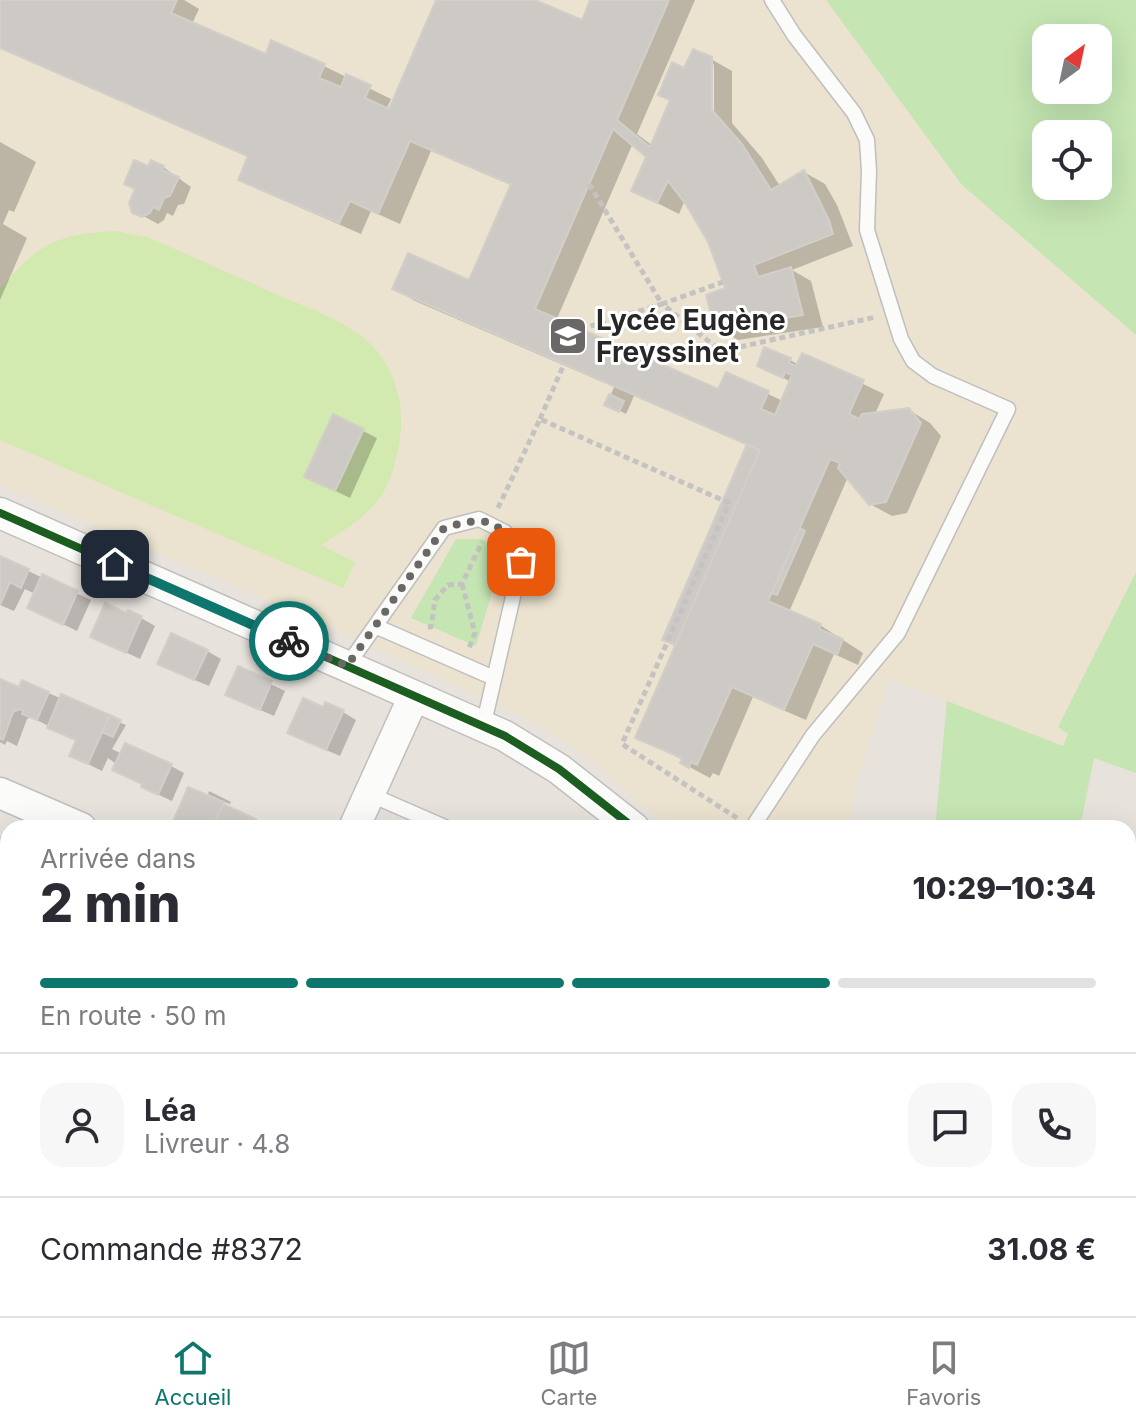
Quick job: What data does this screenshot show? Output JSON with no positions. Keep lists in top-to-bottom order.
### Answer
{
  "places": {
    "school or university": ["Lycée Eugène Freyssinet"]
  },
  "north": "top right",
  "page": {
    "heading": ["2 min", "Arrivée dans", "10:29–10:34"],
    "panel": [
      "Léa",
      "Livreur · 4.8",
      "Commande #8372",
      "31.08 €"
    ],
    "bar": "En route · 50 m",
    "tabs": ["Accueil", "Carte", "Favoris"]
  }
}
